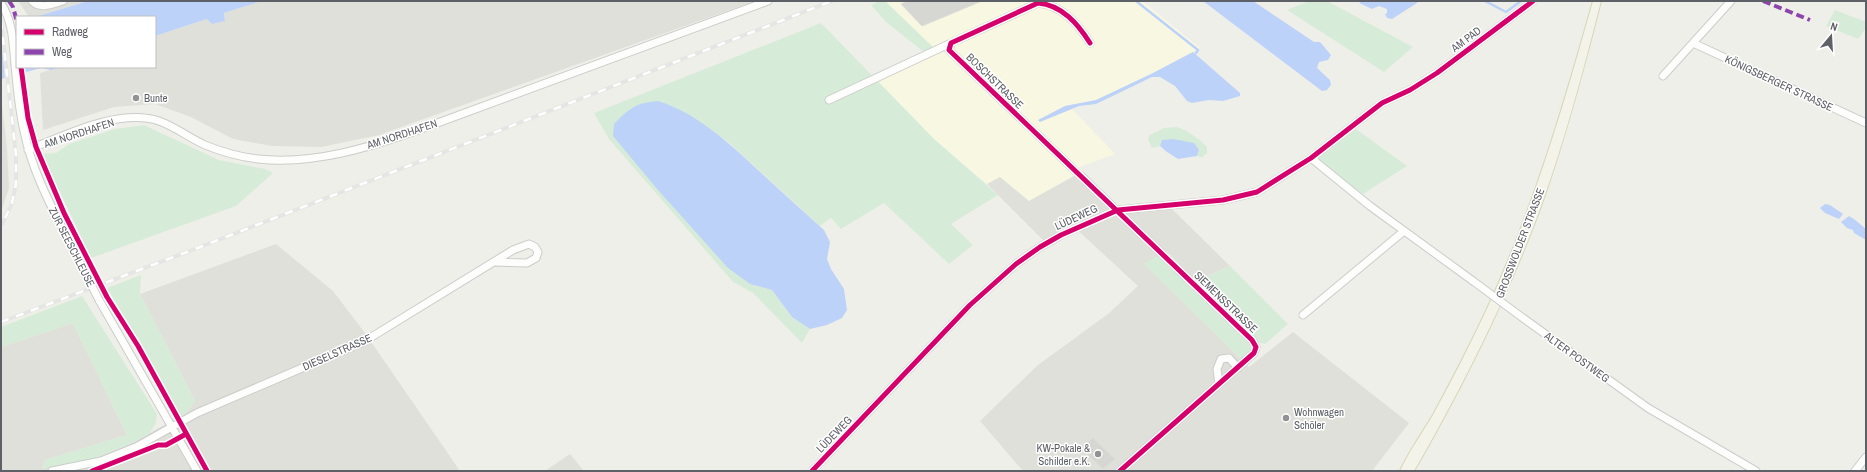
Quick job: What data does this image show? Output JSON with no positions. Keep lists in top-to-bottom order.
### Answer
{
  "streets": {
    "main road": ["GROSSWOLDER STRASSE"],
    "street": [
      "AM PAD",
      "BOSCHSTRASSE",
      "KÖNIGSBERGER STRASSE",
      "AM NORDHAFEN",
      "LÜDEWEG",
      "ZUR SEESCHLEUSE",
      "SIEMENSSTRASSE",
      "DIESELSTRASSE",
      "ALTER POSTWEG"
    ]
  },
  "crossings": [
    ["AM PAD", "LÜDEWEG"],
    ["BOSCHSTRASSE", "LÜDEWEG"],
    ["BOSCHSTRASSE", "SIEMENSSTRASSE"],
    ["AM NORDHAFEN", "ZUR SEESCHLEUSE"],
    ["LÜDEWEG", "SIEMENSSTRASSE"],
    ["LÜDEWEG", "ALTER POSTWEG"],
    ["ZUR SEESCHLEUSE", "DIESELSTRASSE"]
  ],
  "places": ["Bunte", "Wohnwagen Schöler", "KW-Pokale & Schilder e.K."],
  "legend": ["Radweg", "Weg"],
  "north": "top"
}
